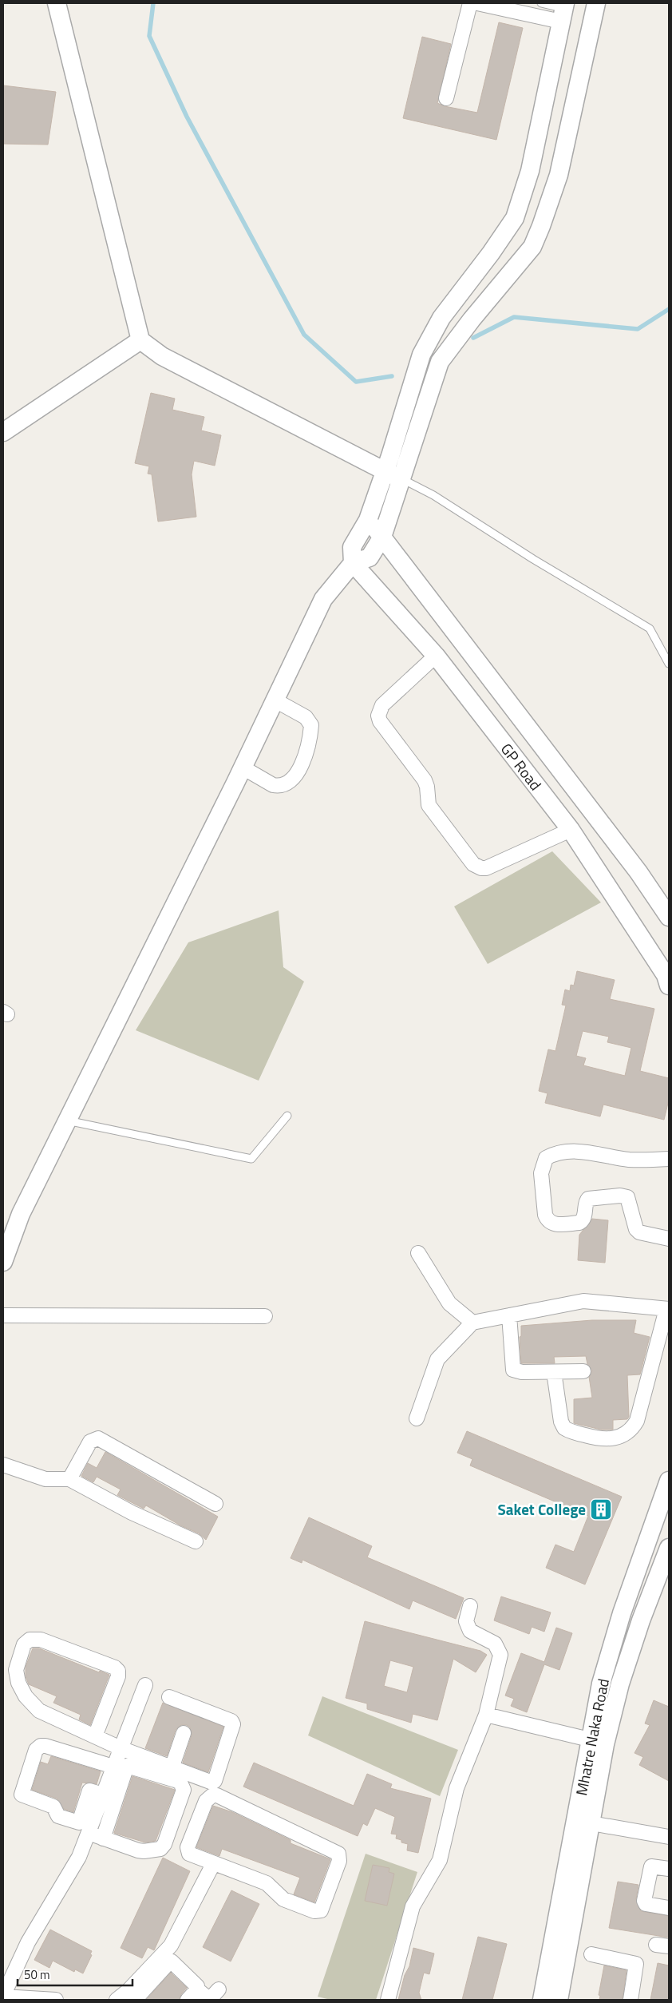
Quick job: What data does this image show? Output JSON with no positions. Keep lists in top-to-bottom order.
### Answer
{
  "streets": {
    "street": ["GP Road", "Mhatre Naka Road"]
  },
  "places": {
    "building": ["Saket College"]
  },
  "scale_bar": "50 m"
}
